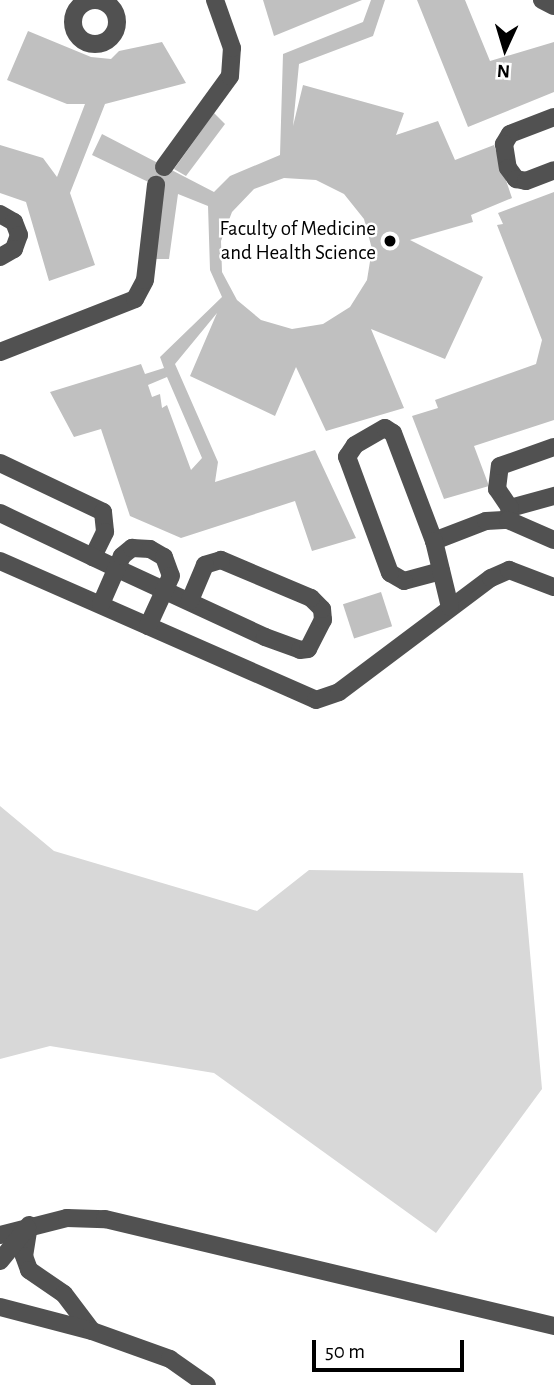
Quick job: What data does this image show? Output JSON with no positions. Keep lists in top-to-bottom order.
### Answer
{
  "places": ["Faculty of Medicine and Health Science"],
  "scale_bar": "50 m",
  "north": "bottom"
}
